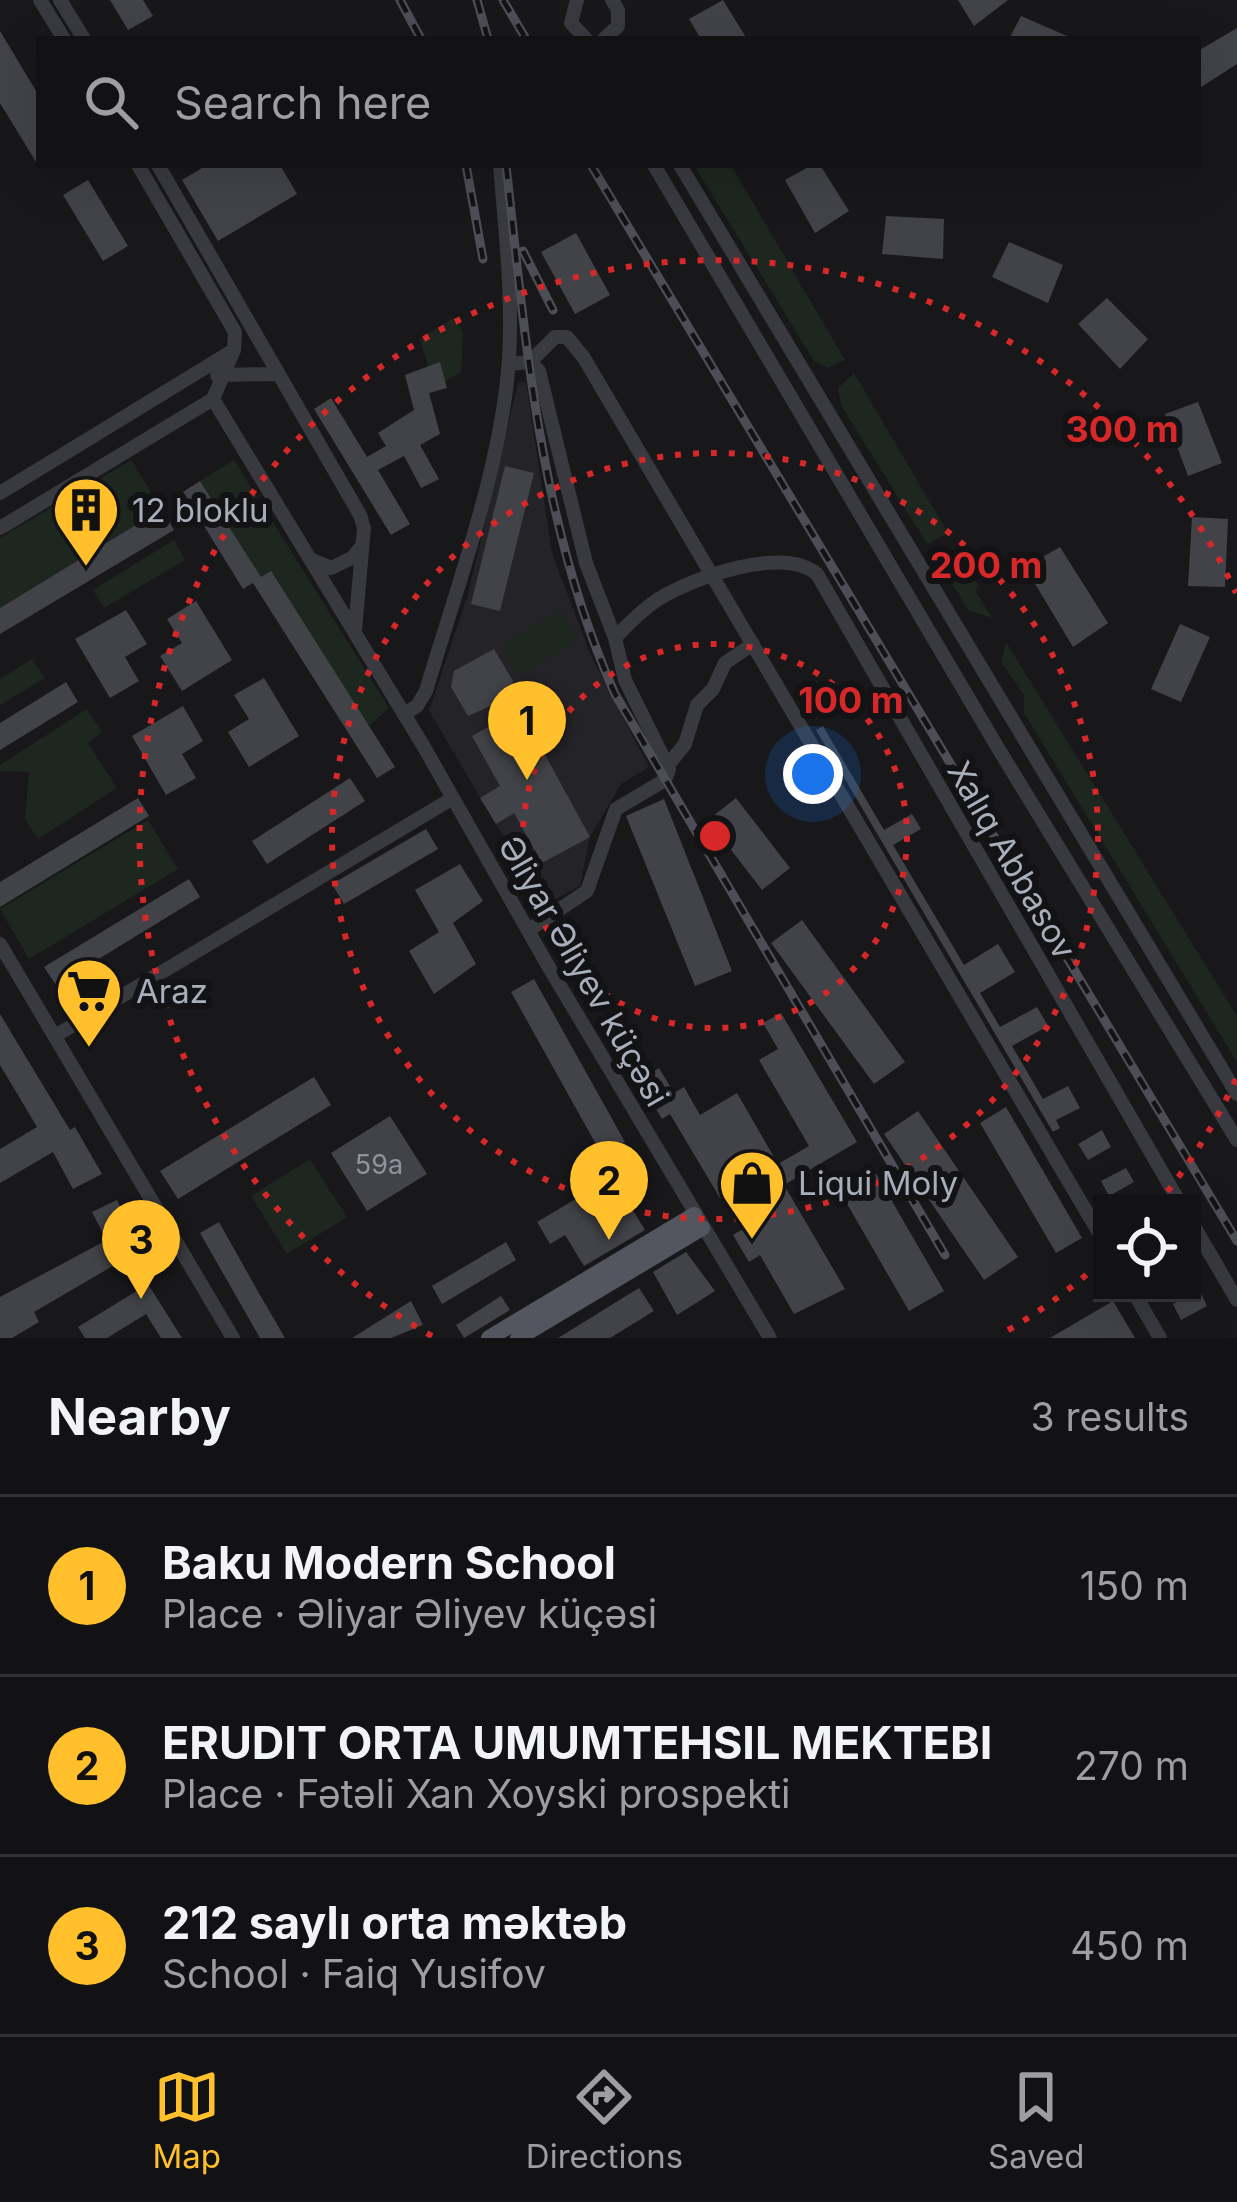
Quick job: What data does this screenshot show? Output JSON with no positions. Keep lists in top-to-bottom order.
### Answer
{
  "streets": {
    "street": ["Xalıq Abbasov", "Əliyar Əliyev küçəsi"]
  },
  "places": {
    "building": ["12 bloklu"],
    "supermarket": ["Araz"],
    "shop": ["Liqui Moly"]
  },
  "house_numbers": ["59a"],
  "page": {
    "search": "Search here",
    "pins": ["1", "2", "3"],
    "heading": ["Nearby", "3 results"],
    "list": [
      {
        "mark": "1",
        "name": "Baku Modern School",
        "note": "Place · Əliyar Əliyev küçəsi",
        "value": "150 m"
      },
      {
        "mark": "2",
        "name": "ERUDIT ORTA UMUMTEHSIL MEKTEBI",
        "note": "Place · Fətəli Xan Xoyski prospekti",
        "value": "270 m"
      },
      {
        "mark": "3",
        "name": "212 saylı orta məktəb",
        "note": "School · Faiq Yusifov",
        "value": "450 m"
      }
    ],
    "nav": ["Map", "Directions", "Saved"]
  },
  "rings": ["300 m", "200 m", "100 m"]
}
